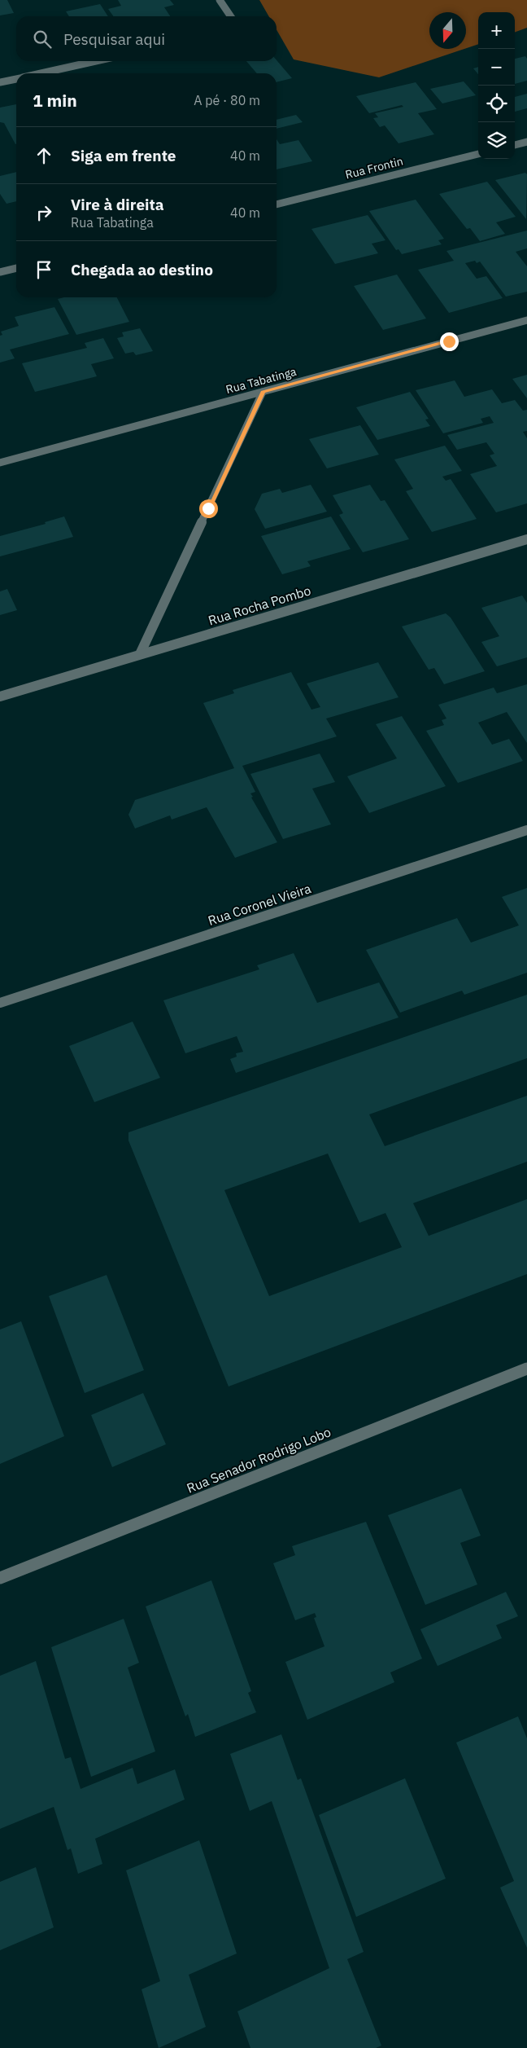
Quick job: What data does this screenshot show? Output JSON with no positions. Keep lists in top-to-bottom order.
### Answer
{
  "streets": {
    "street": [
      "Rua Frontin",
      "Rua Tabatinga",
      "Rua Rocha Pombo",
      "Rua Coronel Vieira",
      "Rua Senador Rodrigo Lobo"
    ]
  },
  "north": "bottom",
  "page": {
    "map_buttons": ["+", "−"],
    "search": "Pesquisar aqui",
    "heading": ["1 min", "A pé · 80 m"],
    "list": [
      ["Siga em frente", "40 m"],
      ["Vire à direita", "Rua Tabatinga", "40 m"],
      "Chegada ao destino"
    ]
  }
}
